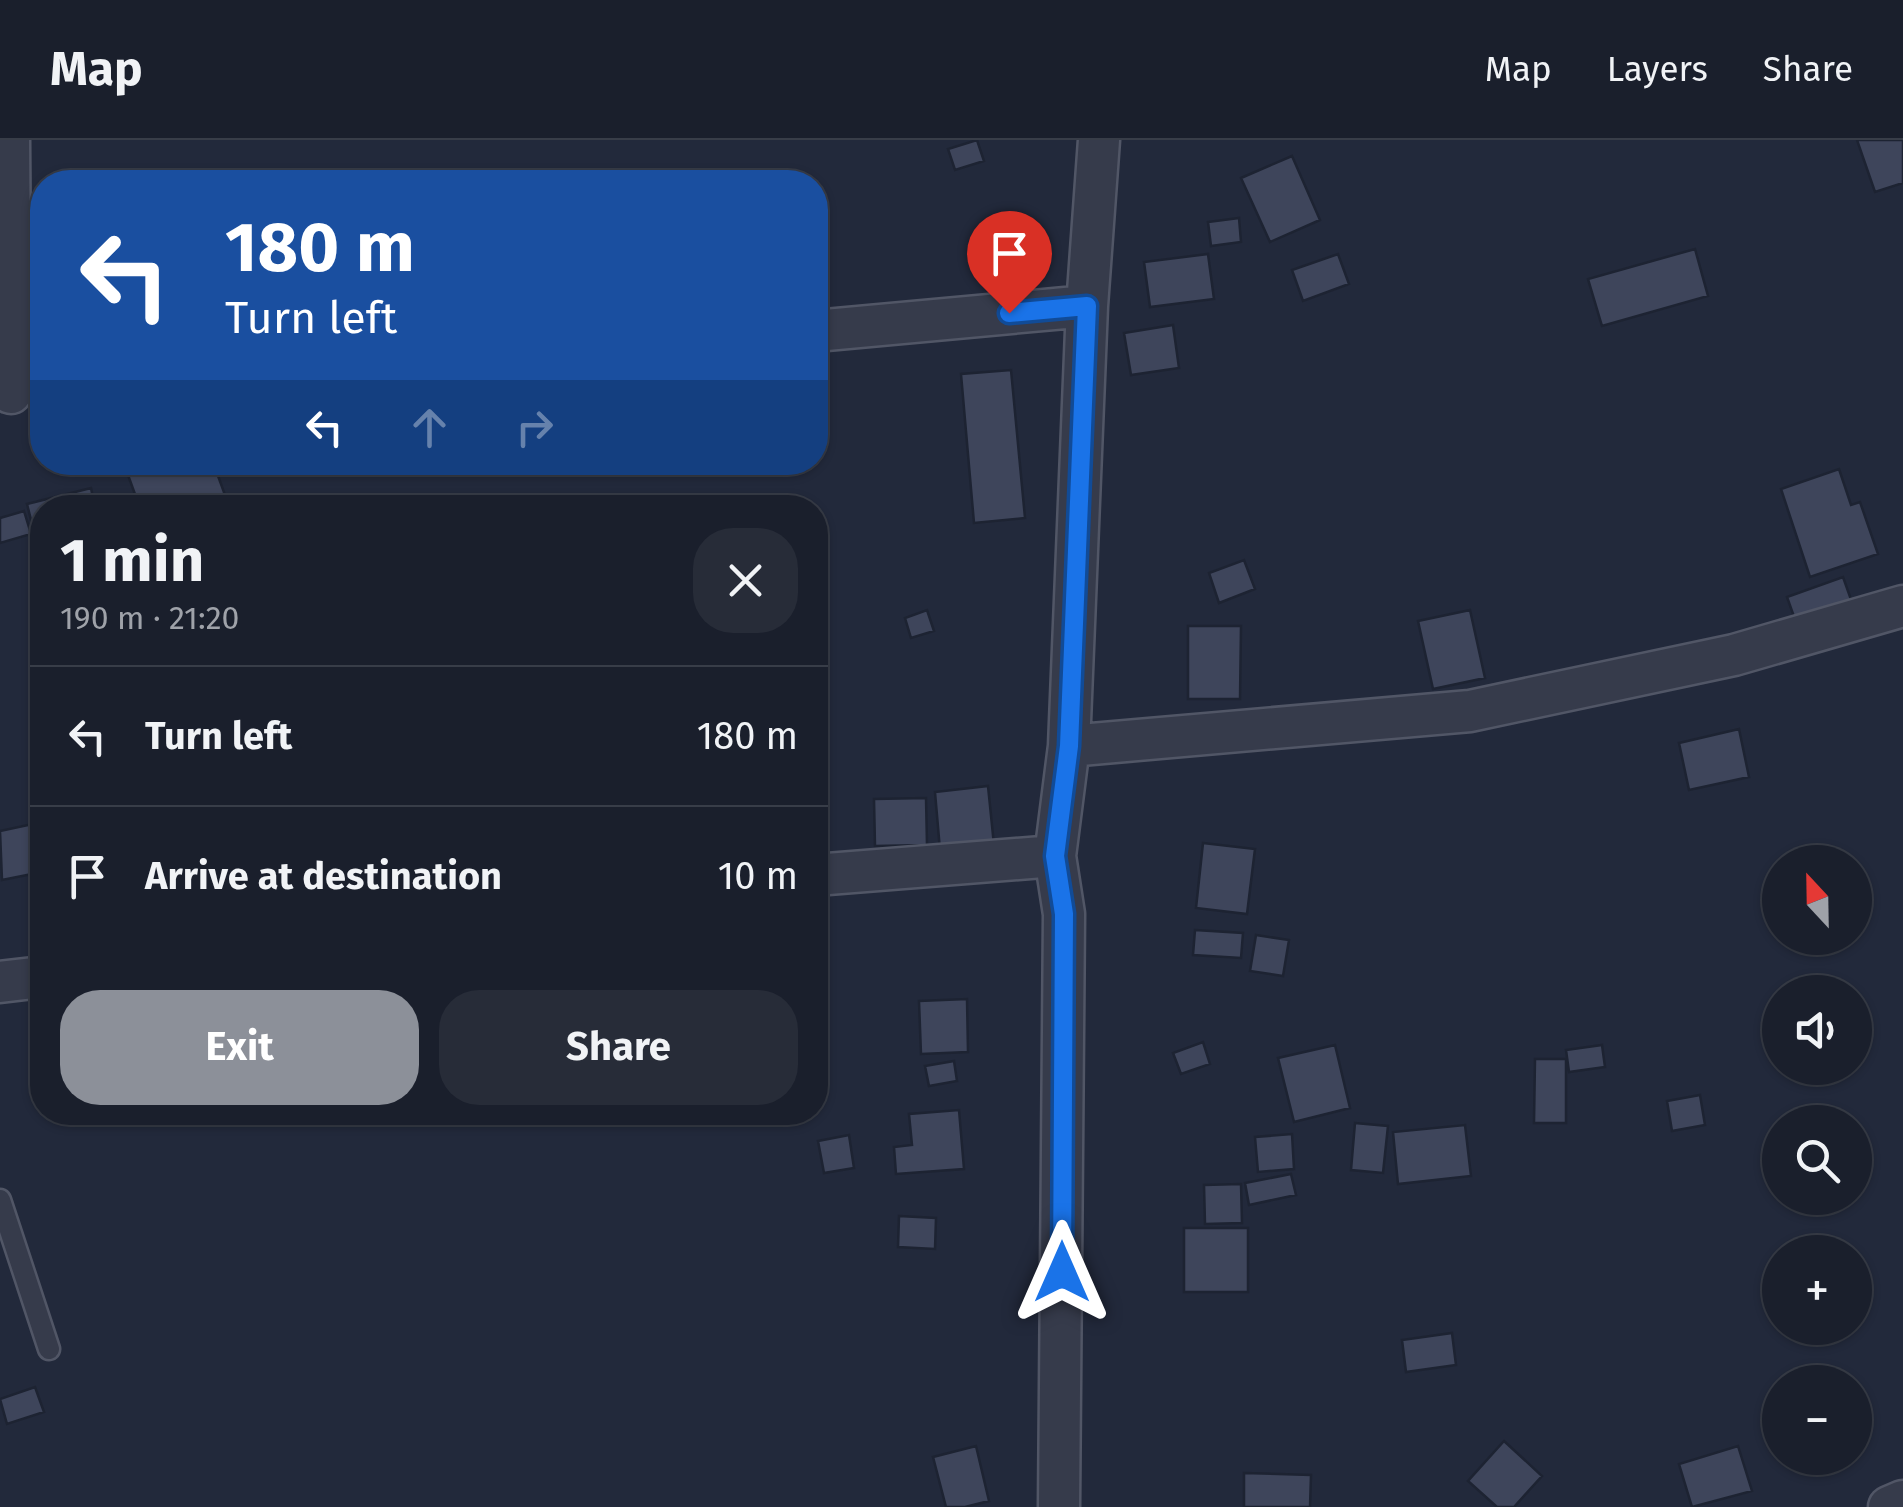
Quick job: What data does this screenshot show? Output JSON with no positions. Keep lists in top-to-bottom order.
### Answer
{
  "north": "top",
  "page": {
    "header": "Map",
    "nav": ["Map", "Layers", "Share"],
    "turn": ["180 m", "Turn left"],
    "heading": ["1 min", "190 m · 21:20"],
    "list": [
      {
        "name": "Turn left",
        "value": "180 m"
      },
      {
        "name": "Arrive at destination",
        "value": "10 m"
      }
    ],
    "map_buttons": ["+", "−"],
    "buttons": ["Exit", "Share"]
  }
}
